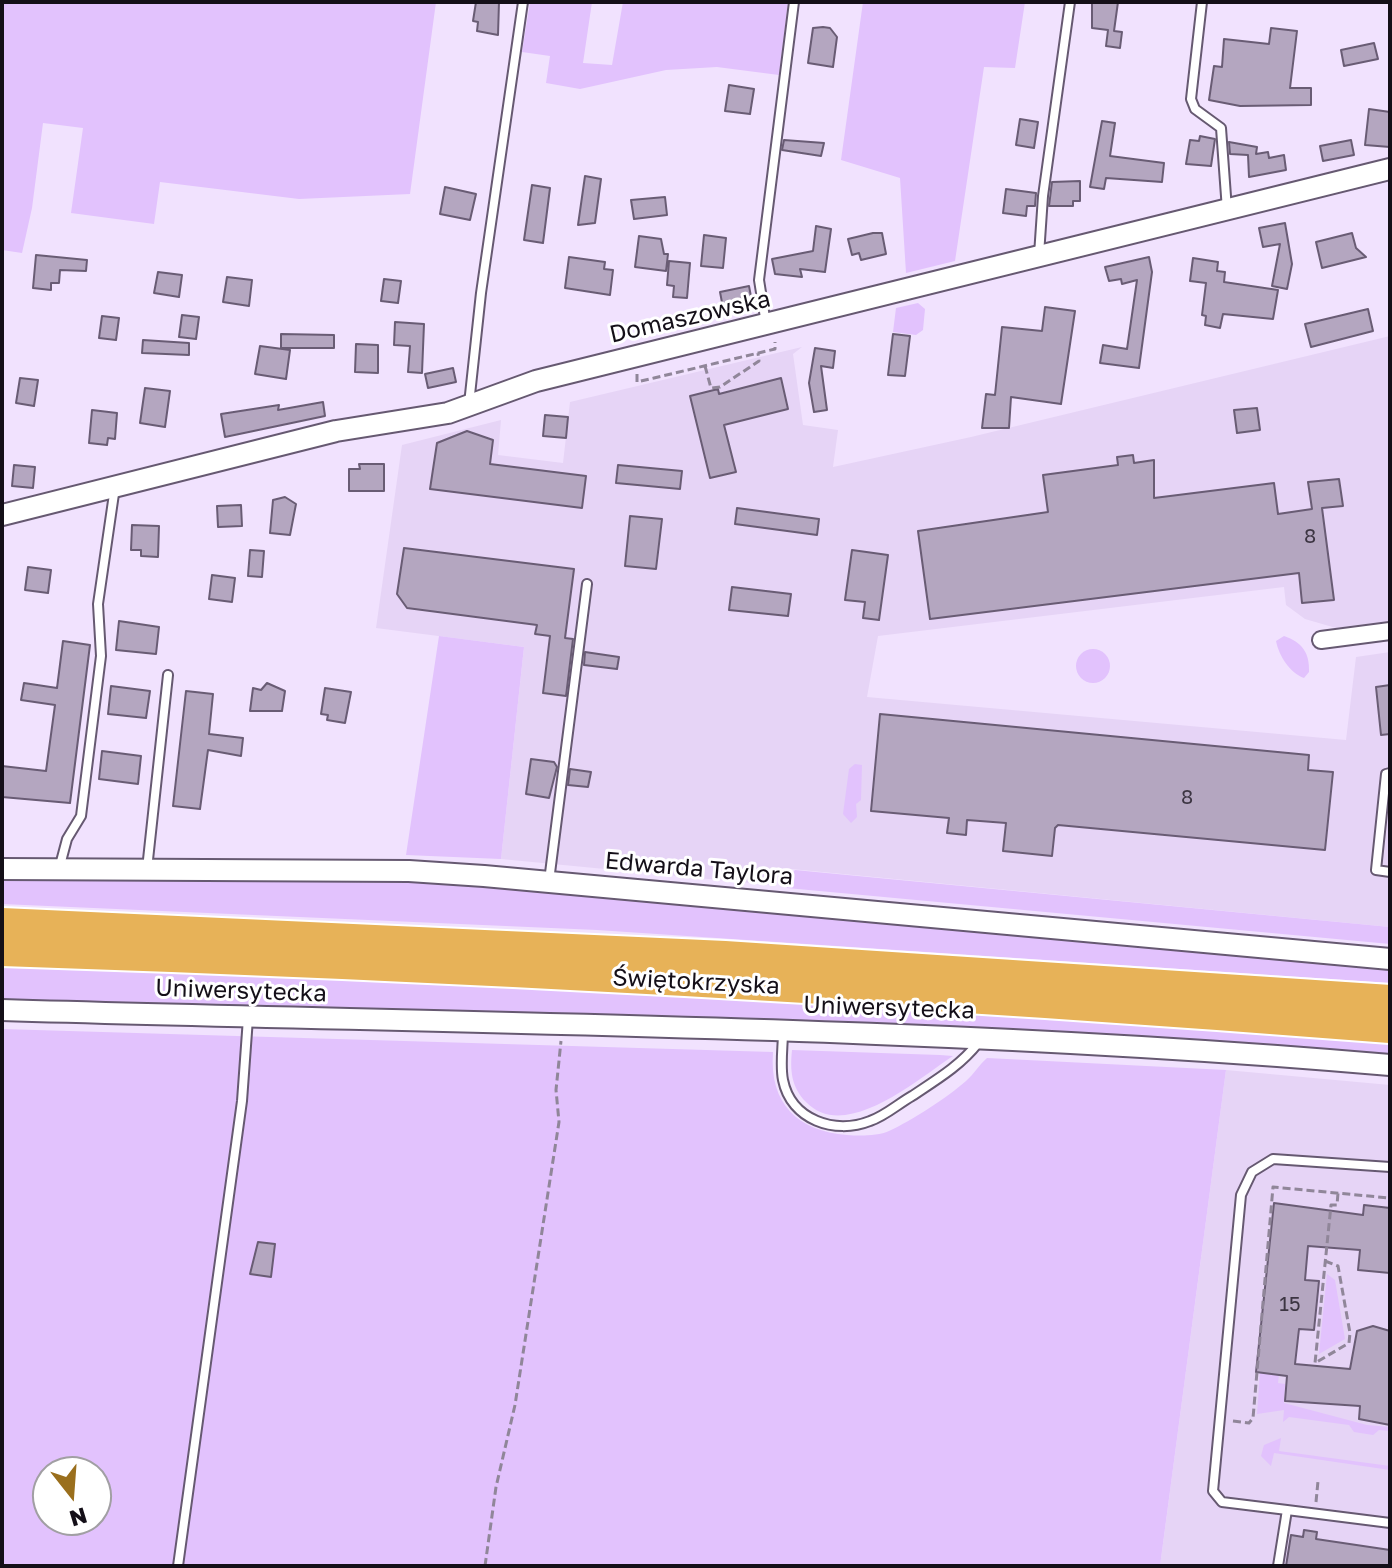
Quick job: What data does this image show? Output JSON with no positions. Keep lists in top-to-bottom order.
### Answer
{
  "streets": {
    "highway": ["Świętokrzyska"],
    "street": ["Domaszowska", "Edwarda Taylora", "Uniwersytecka"]
  },
  "house_numbers": ["8", "8", "15"],
  "north": "bottom"
}
